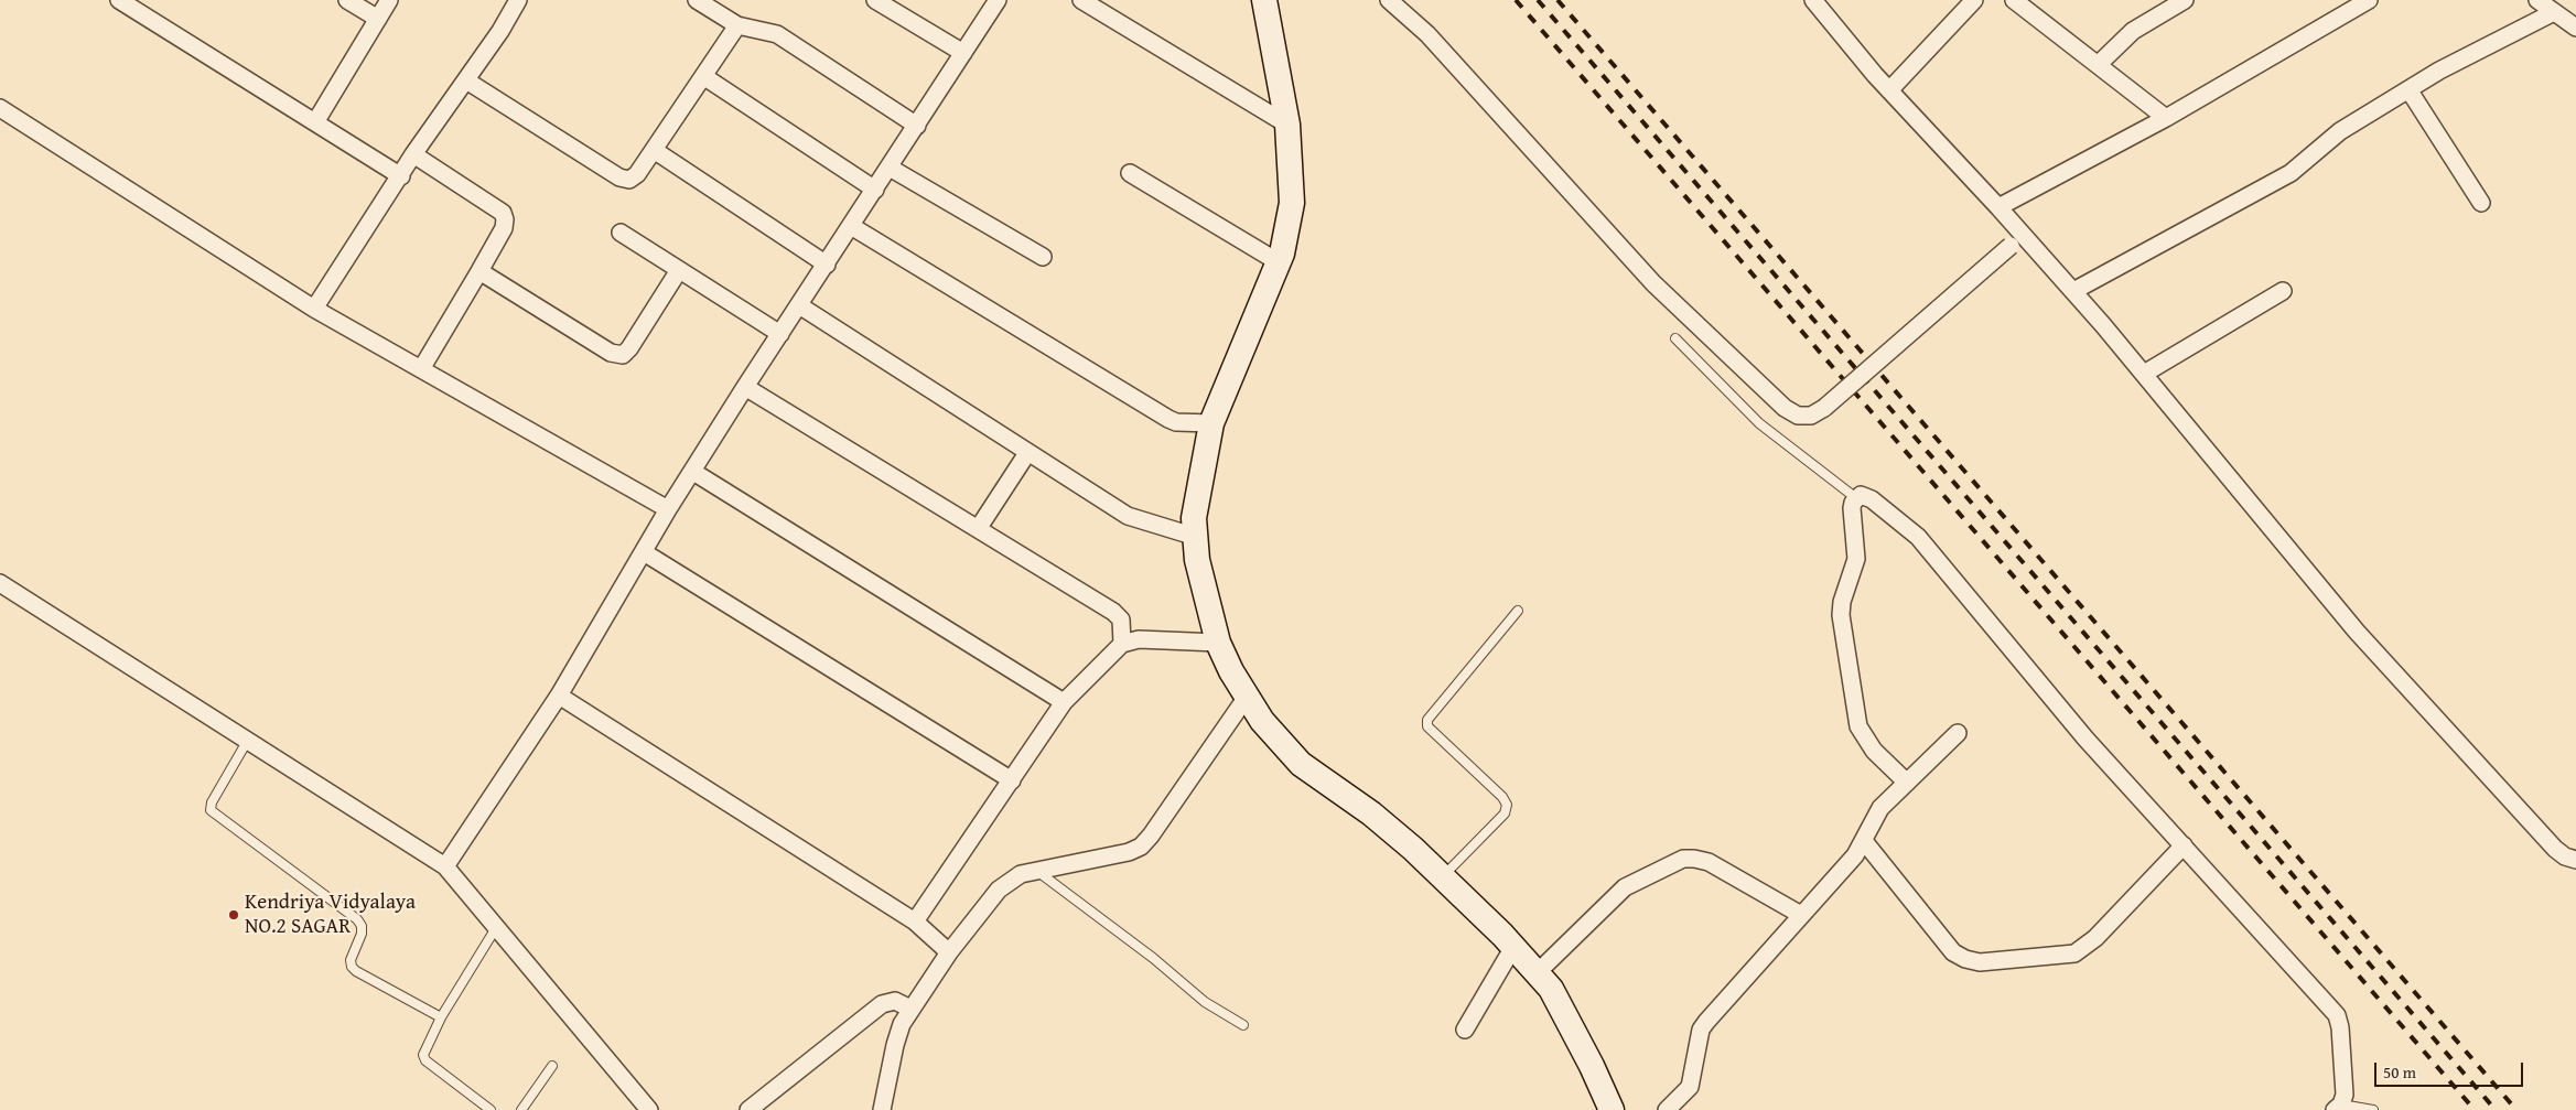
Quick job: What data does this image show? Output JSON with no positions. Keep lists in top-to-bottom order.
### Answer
{
  "places": ["Kendriya Vidyalaya NO.2 SAGAR"],
  "scale_bar": "50 m"
}
